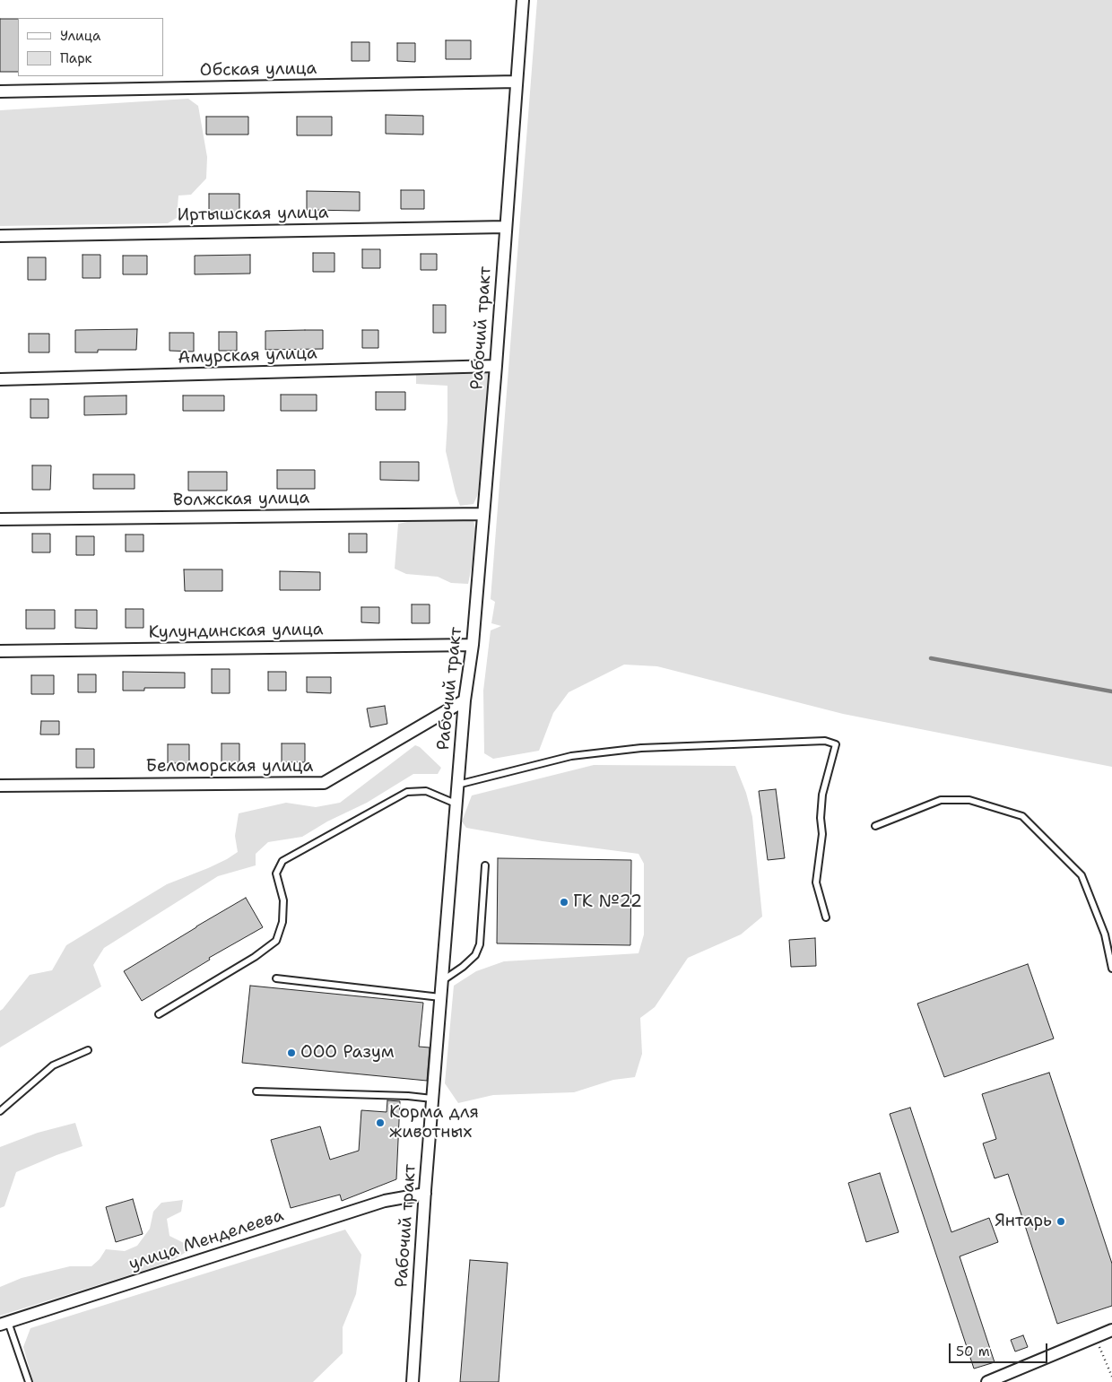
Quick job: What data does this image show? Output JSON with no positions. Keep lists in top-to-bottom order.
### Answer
{
  "streets": {
    "street": [
      "Обская улица",
      "Иртышская улица",
      "Рабочий тракт",
      "Амурская улица",
      "Волжская улица",
      "Кулундинская улица",
      "Беломорская улица",
      "улица Менделеева"
    ]
  },
  "crossings": [
    ["Обская улица", "Рабочий тракт"],
    ["Иртышская улица", "Рабочий тракт"],
    ["Рабочий тракт", "Амурская улица"],
    ["Рабочий тракт", "Волжская улица"],
    ["Рабочий тракт", "Кулундинская улица"],
    ["Рабочий тракт", "Беломорская улица"],
    ["Рабочий тракт", "улица Менделеева"]
  ],
  "places": [
    "ГК №22",
    "ООО Разум",
    "Корма для животных",
    "Янтарь"
  ],
  "legend": ["Улица", "Парк"],
  "scale_bar": "50 m"
}
